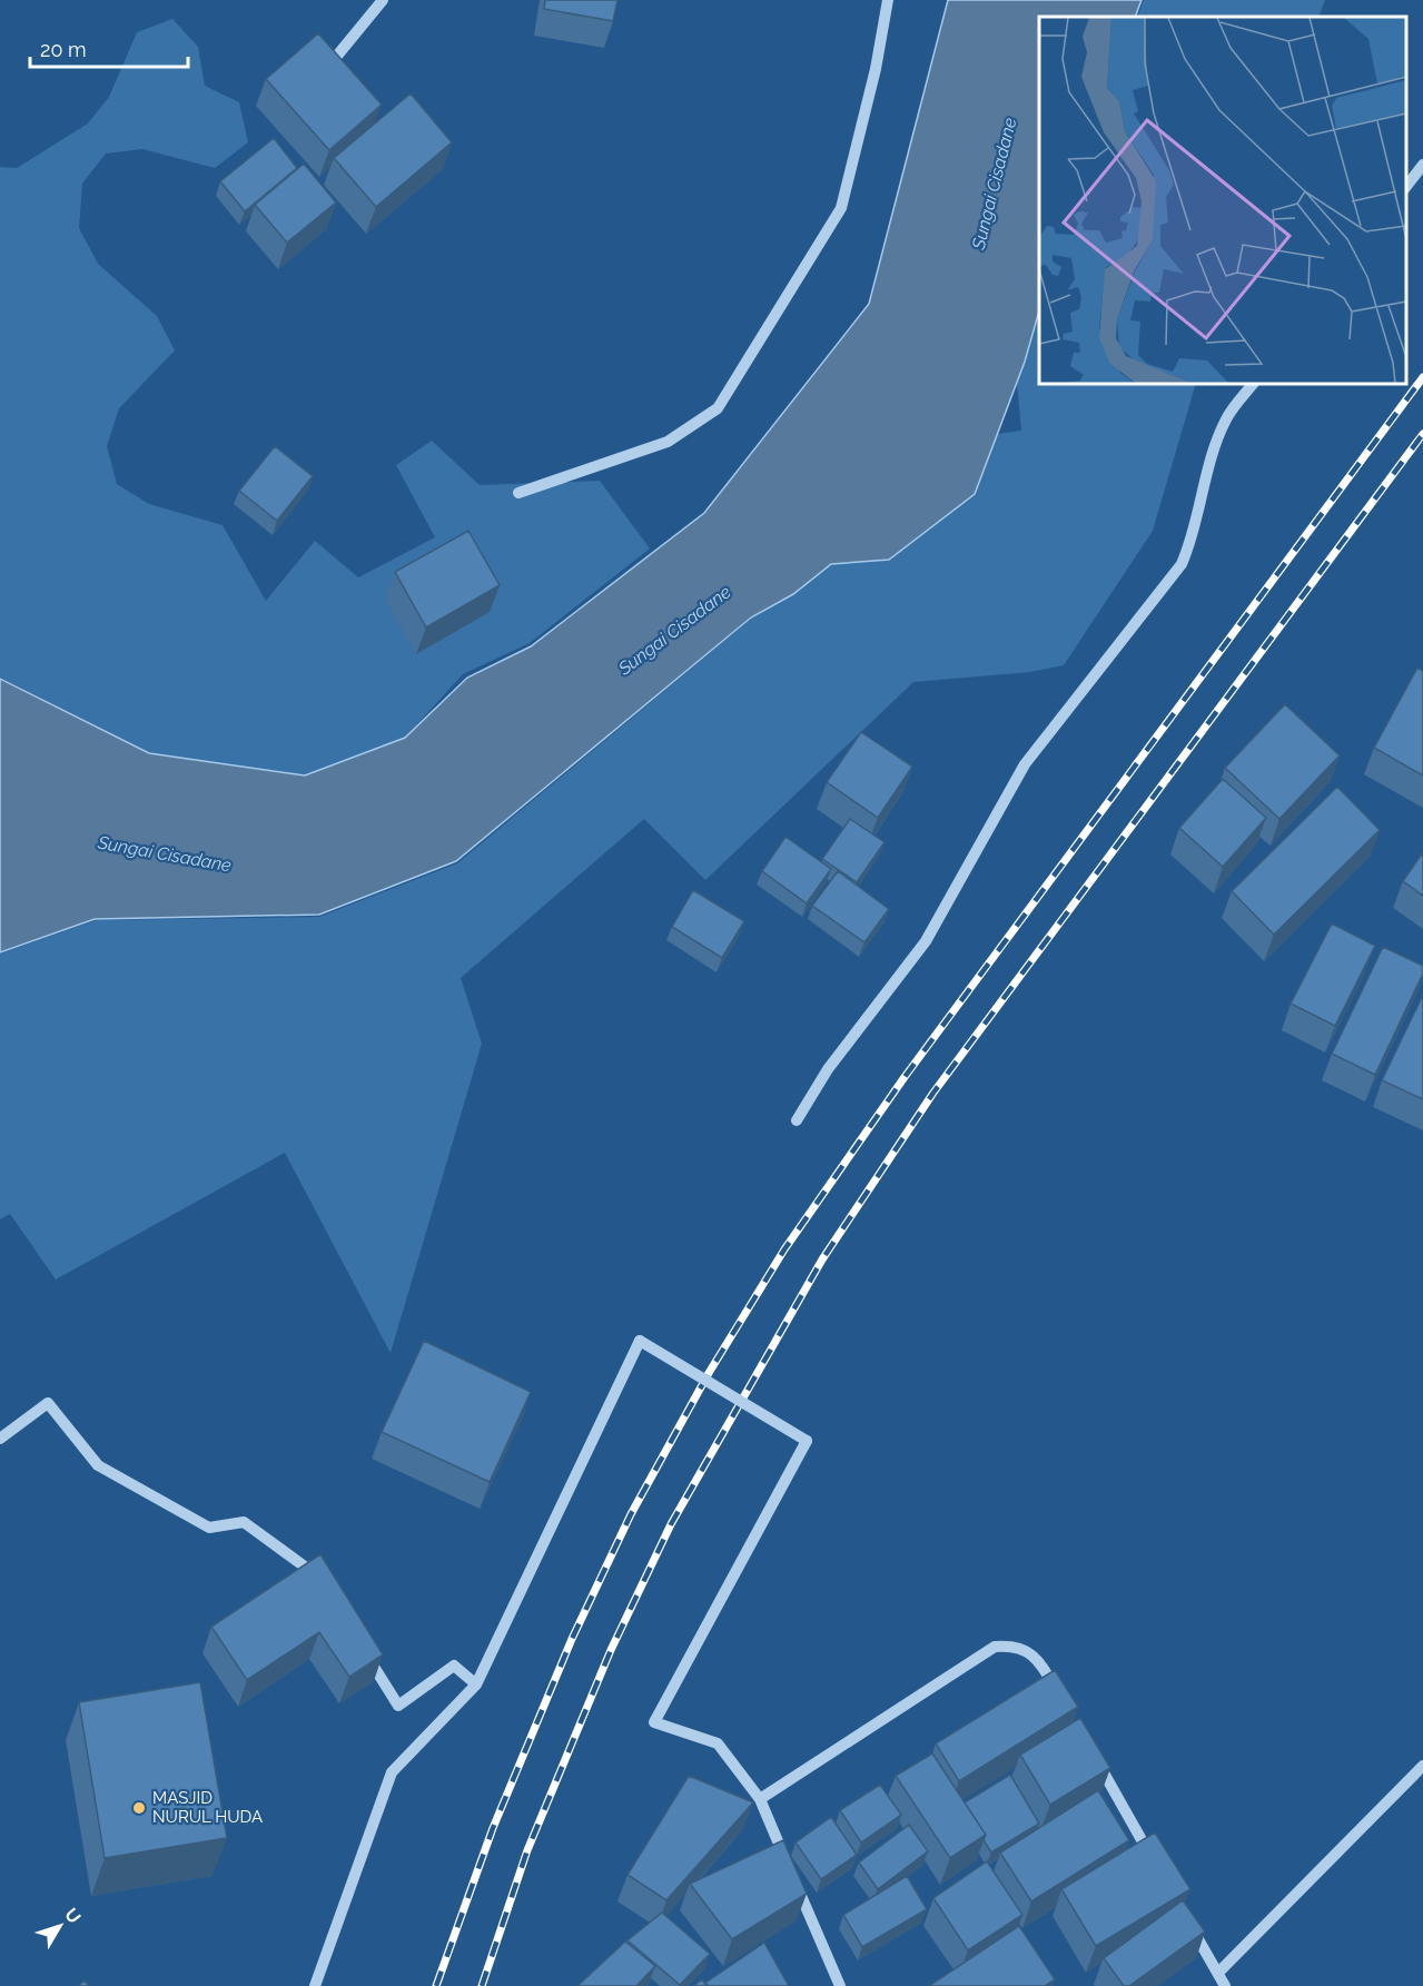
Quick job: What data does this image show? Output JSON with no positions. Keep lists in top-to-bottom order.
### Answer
{
  "water": ["Sungai Cisadane"],
  "places": ["MASJID NURUL HUDA"],
  "scale_bar": "20 m",
  "north": "top right"
}
